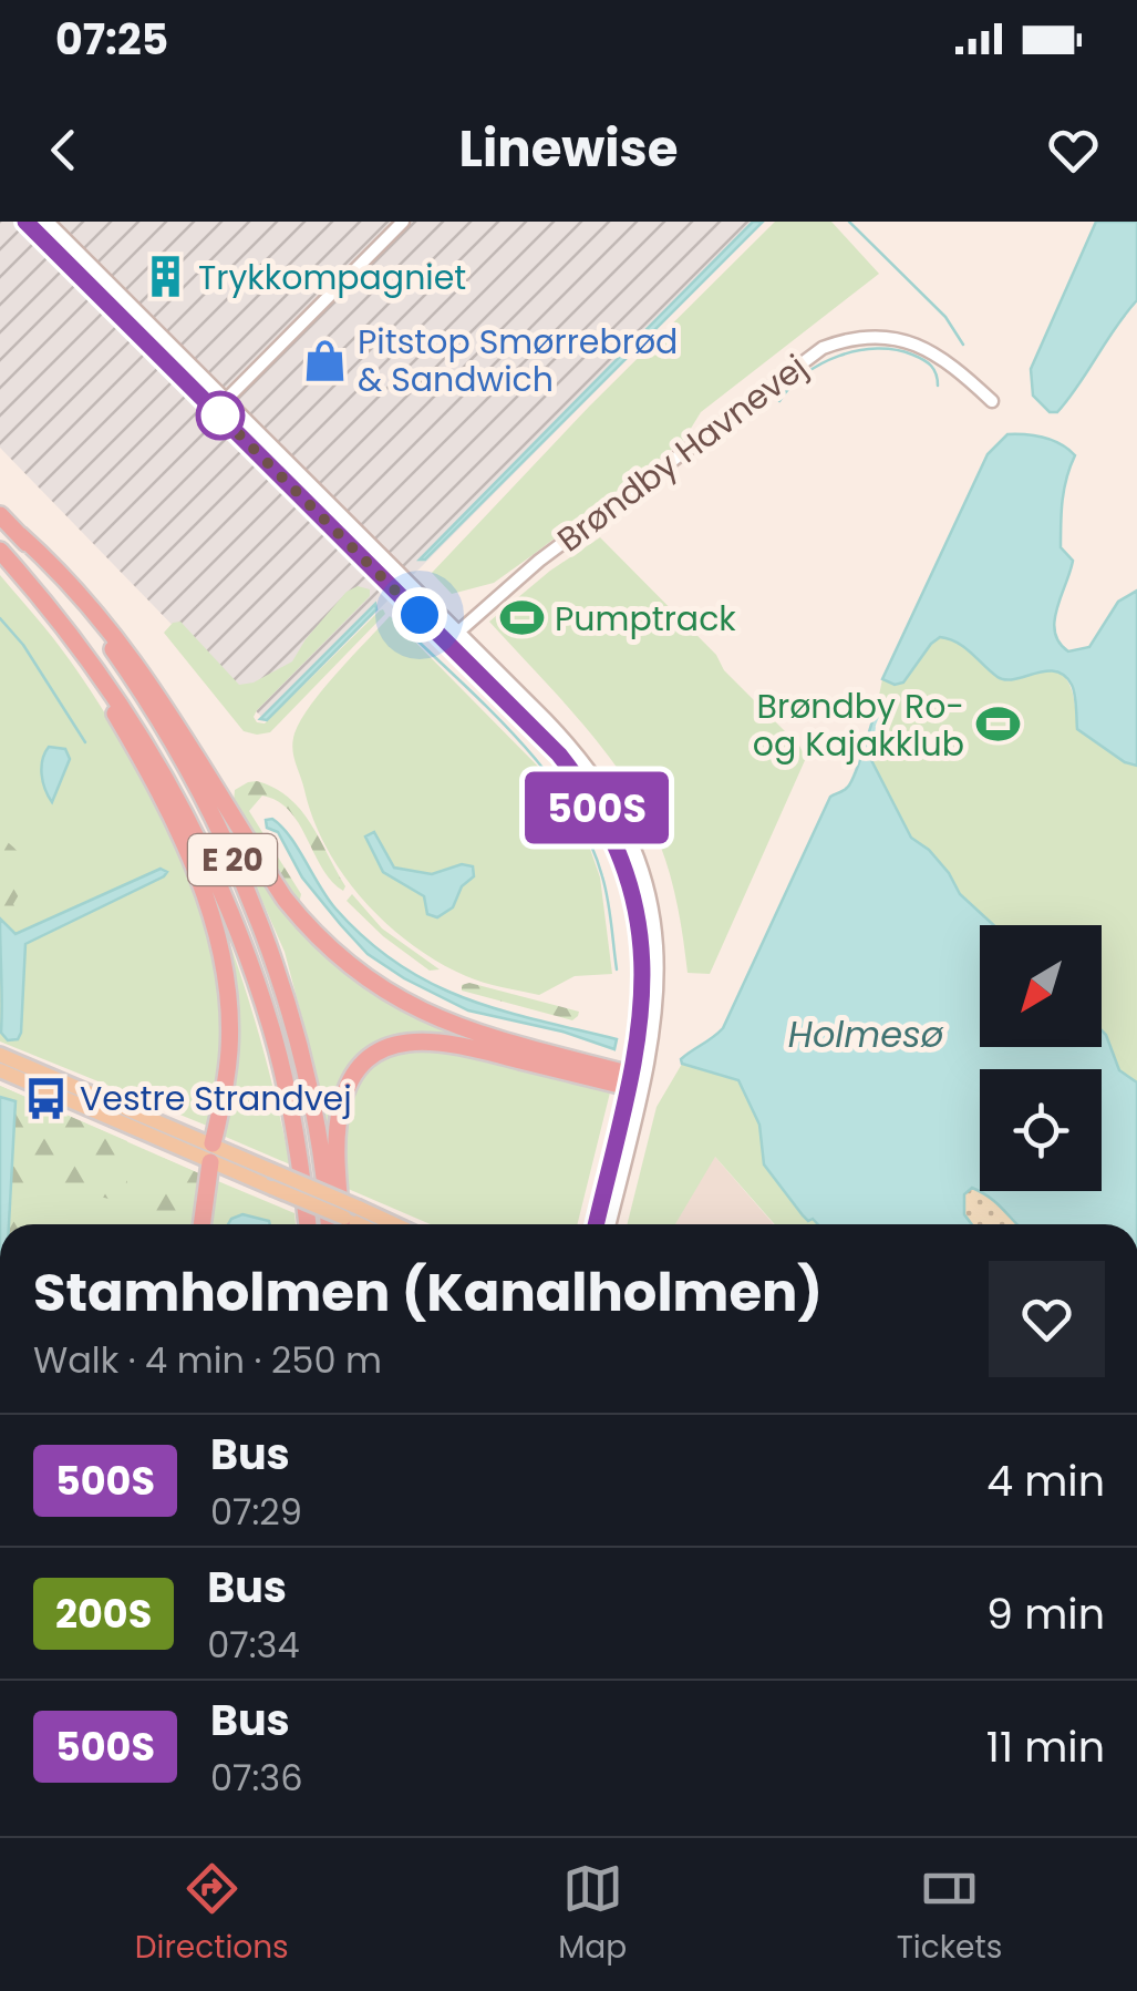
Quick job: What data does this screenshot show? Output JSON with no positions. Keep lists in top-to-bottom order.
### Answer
{
  "streets": {
    "highway": ["E 20"],
    "street": ["Brøndby Havnevej"]
  },
  "water": ["Holmesø"],
  "places": {
    "building": ["Trykkompagniet"],
    "shop": ["Pitstop Smørrebrød & Sandwich"],
    "sports": ["Pumptrack", "Brøndby Ro- og Kajakklub"],
    "bus stop": ["Vestre Strandvej"]
  },
  "lines": ["bus line 500S"],
  "north": "bottom left",
  "page": {
    "status": "07:25",
    "header": "Linewise",
    "on_map": "500S",
    "heading": ["Stamholmen (Kanalholmen)", "Walk · 4 min · 250 m"],
    "list": [
      {
        "mark": "500S",
        "name": "Bus",
        "note": "07:29",
        "value": "4 min"
      },
      {
        "mark": "200S",
        "name": "Bus",
        "note": "07:34",
        "value": "9 min"
      },
      {
        "mark": "500S",
        "name": "Bus",
        "note": "07:36",
        "value": "11 min"
      }
    ],
    "tabs": ["Directions", "Map", "Tickets"]
  }
}
